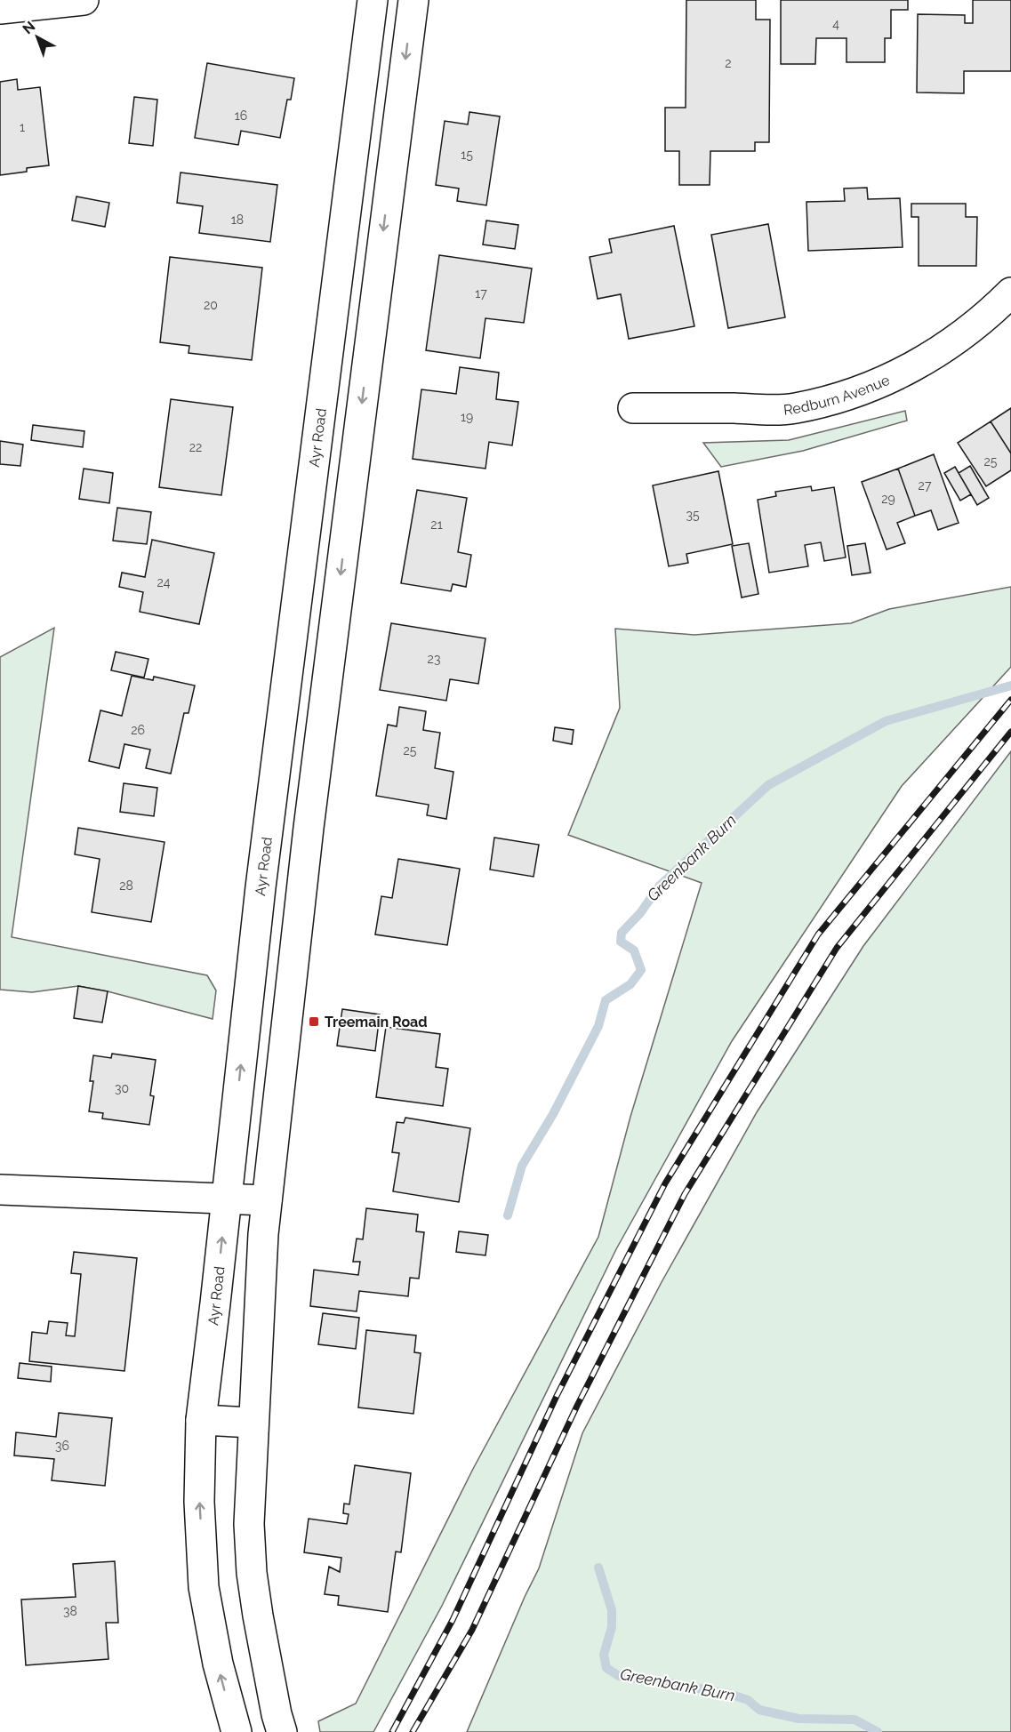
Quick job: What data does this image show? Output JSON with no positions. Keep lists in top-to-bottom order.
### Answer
{
  "streets": {
    "main road": ["Redburn Avenue", "Ayr Road"]
  },
  "water": ["Greenbank Burn"],
  "places": {
    "transit": ["Treemain Road"]
  },
  "house_numbers": [
    "4",
    "2",
    "16",
    "1",
    "15",
    "18",
    "17",
    "20",
    "19",
    "22",
    "25",
    "27",
    "29",
    "35",
    "21",
    "24",
    "23",
    "26",
    "25",
    "28",
    "30",
    "36",
    "38"
  ],
  "north": "top left"
}
